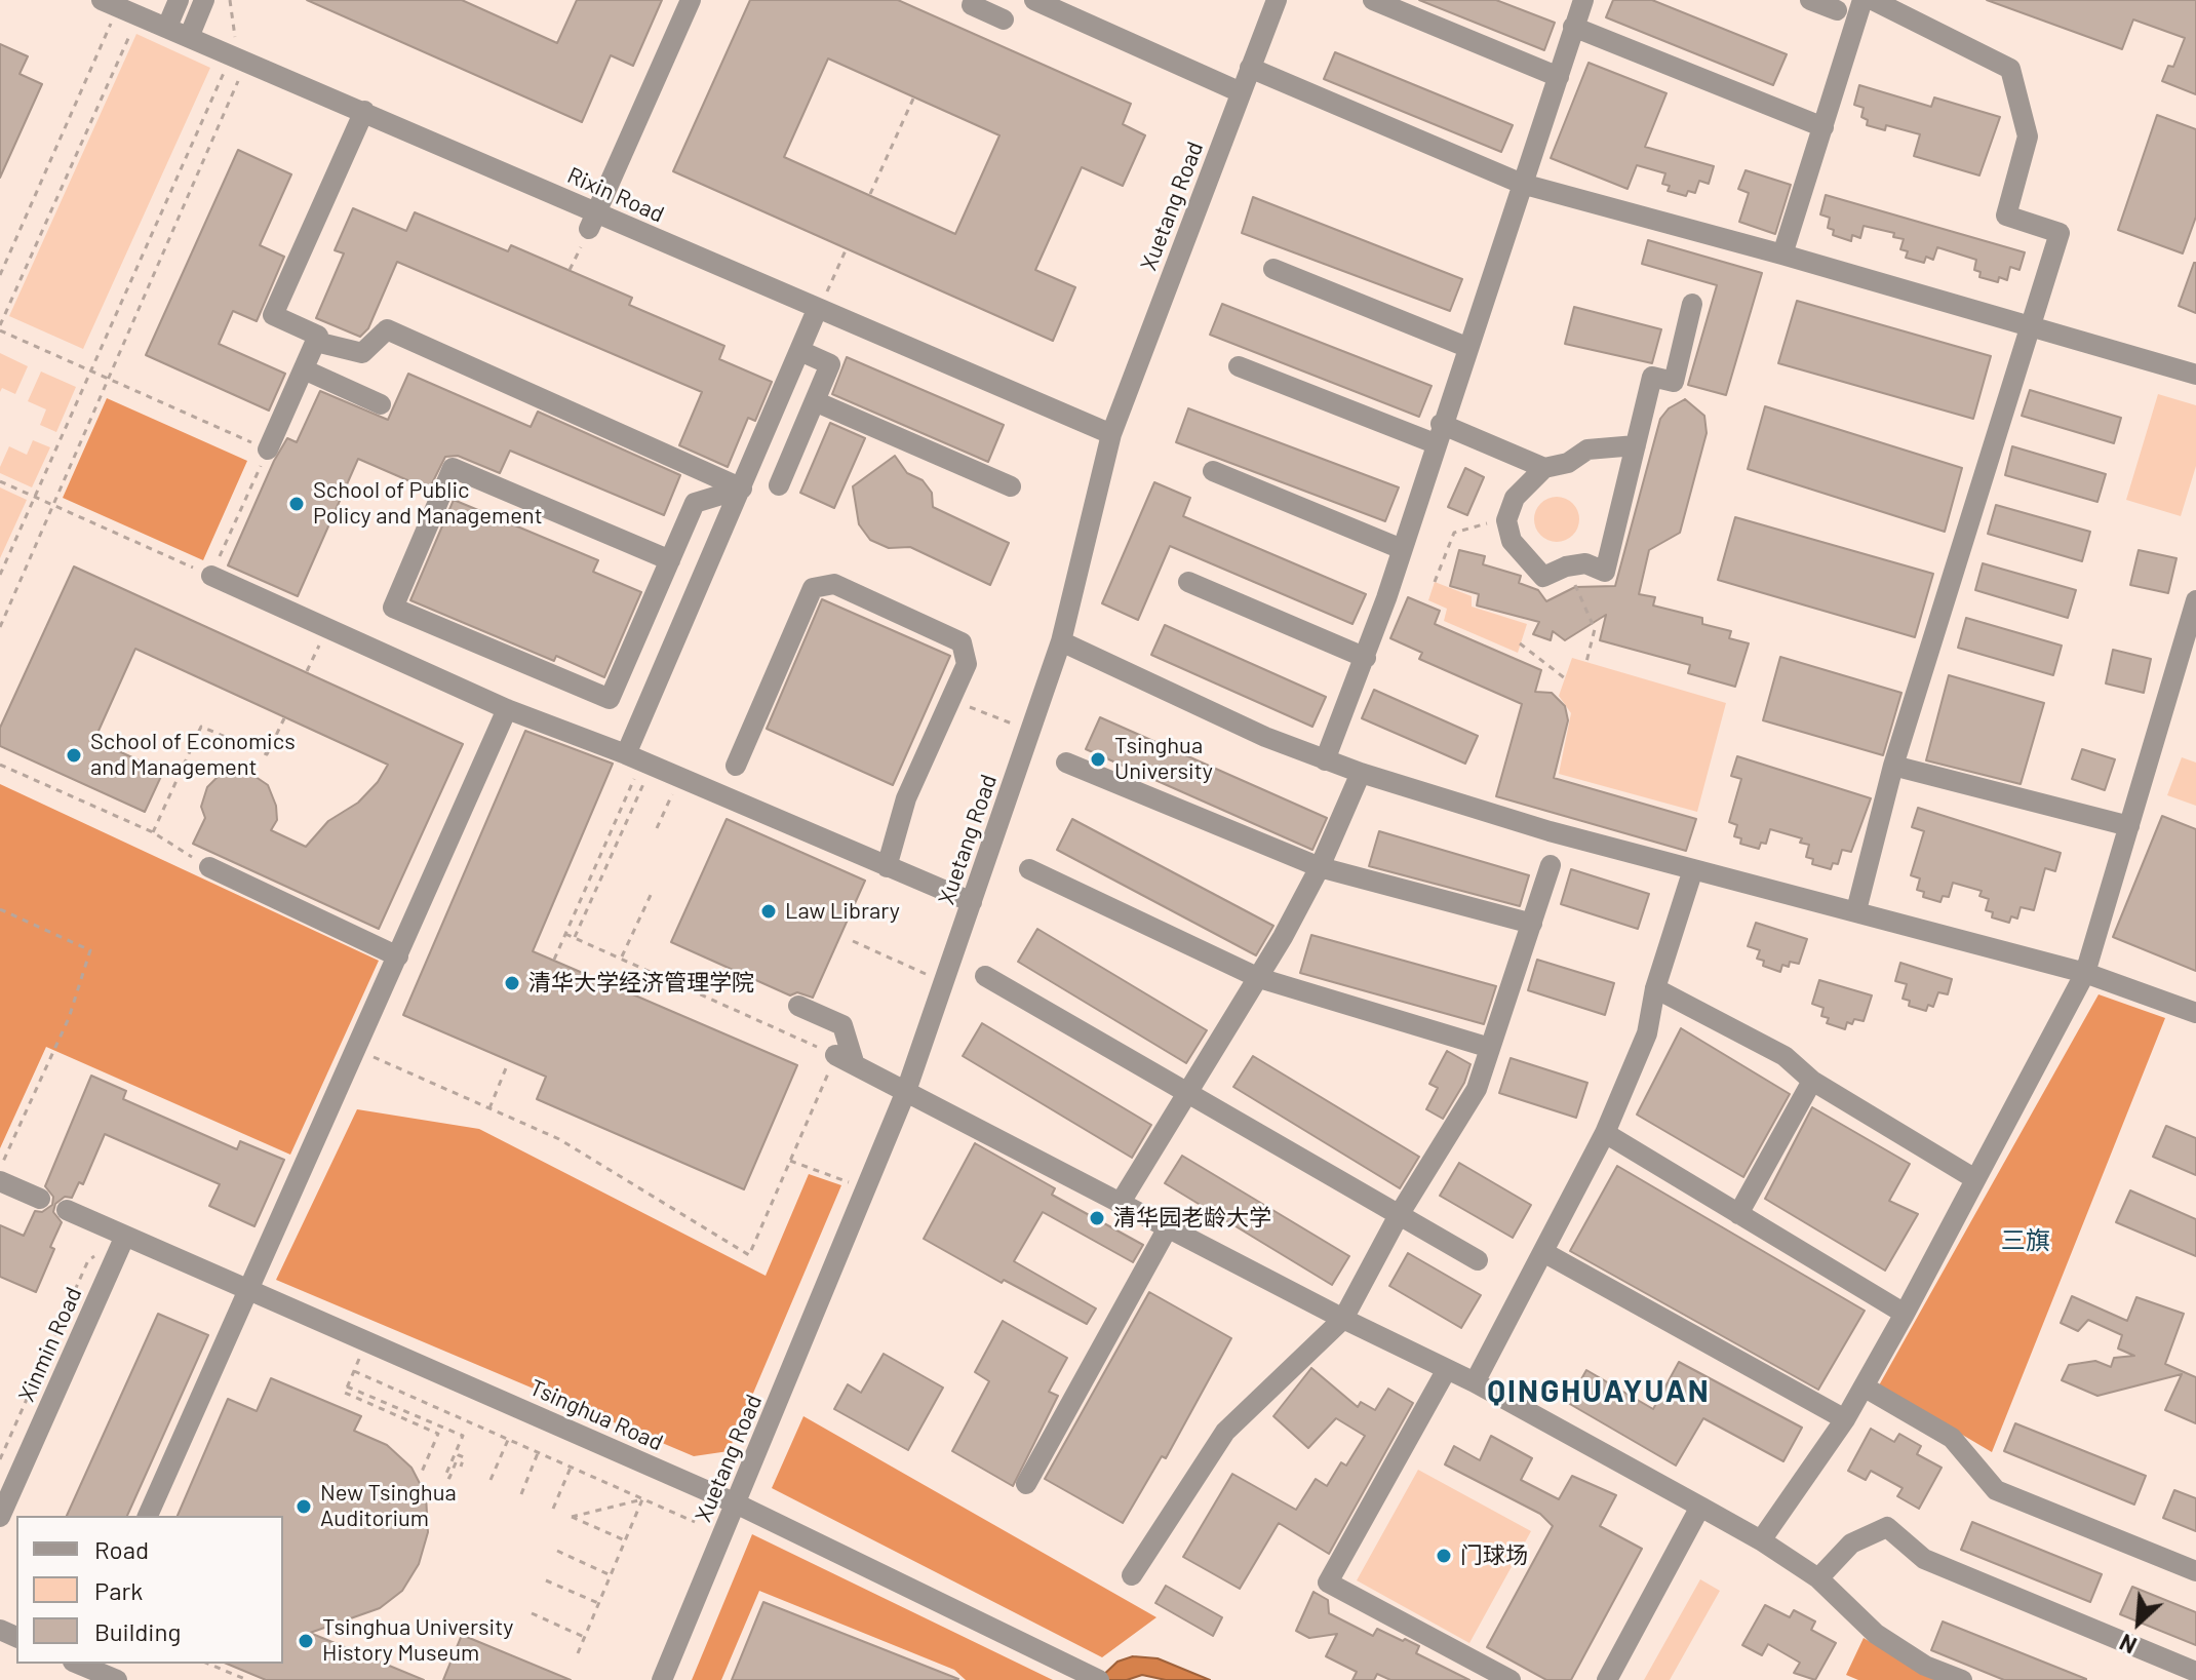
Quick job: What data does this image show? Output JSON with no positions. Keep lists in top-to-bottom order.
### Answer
{
  "streets": {
    "street": [
      "Rixin Road",
      "Xuetang Road",
      "Xinmin Road",
      "Tsinghua Road"
    ]
  },
  "crossings": [
    ["Rixin Road", "Xuetang Road"],
    ["Xuetang Road", "Tsinghua Road"],
    ["Xinmin Road", "Tsinghua Road"]
  ],
  "districts": ["三旗", "QINGHUAYUAN"],
  "places": [
    "School of Public Policy and Management",
    "School of Economics and Management",
    "Tsinghua University",
    "Law Library",
    "清华大学经济管理学院",
    "清华园老龄大学",
    "New Tsinghua Auditorium",
    "门球场",
    "Tsinghua University History Museum"
  ],
  "legend": ["Road", "Park", "Building"],
  "north": "bottom left"
}
